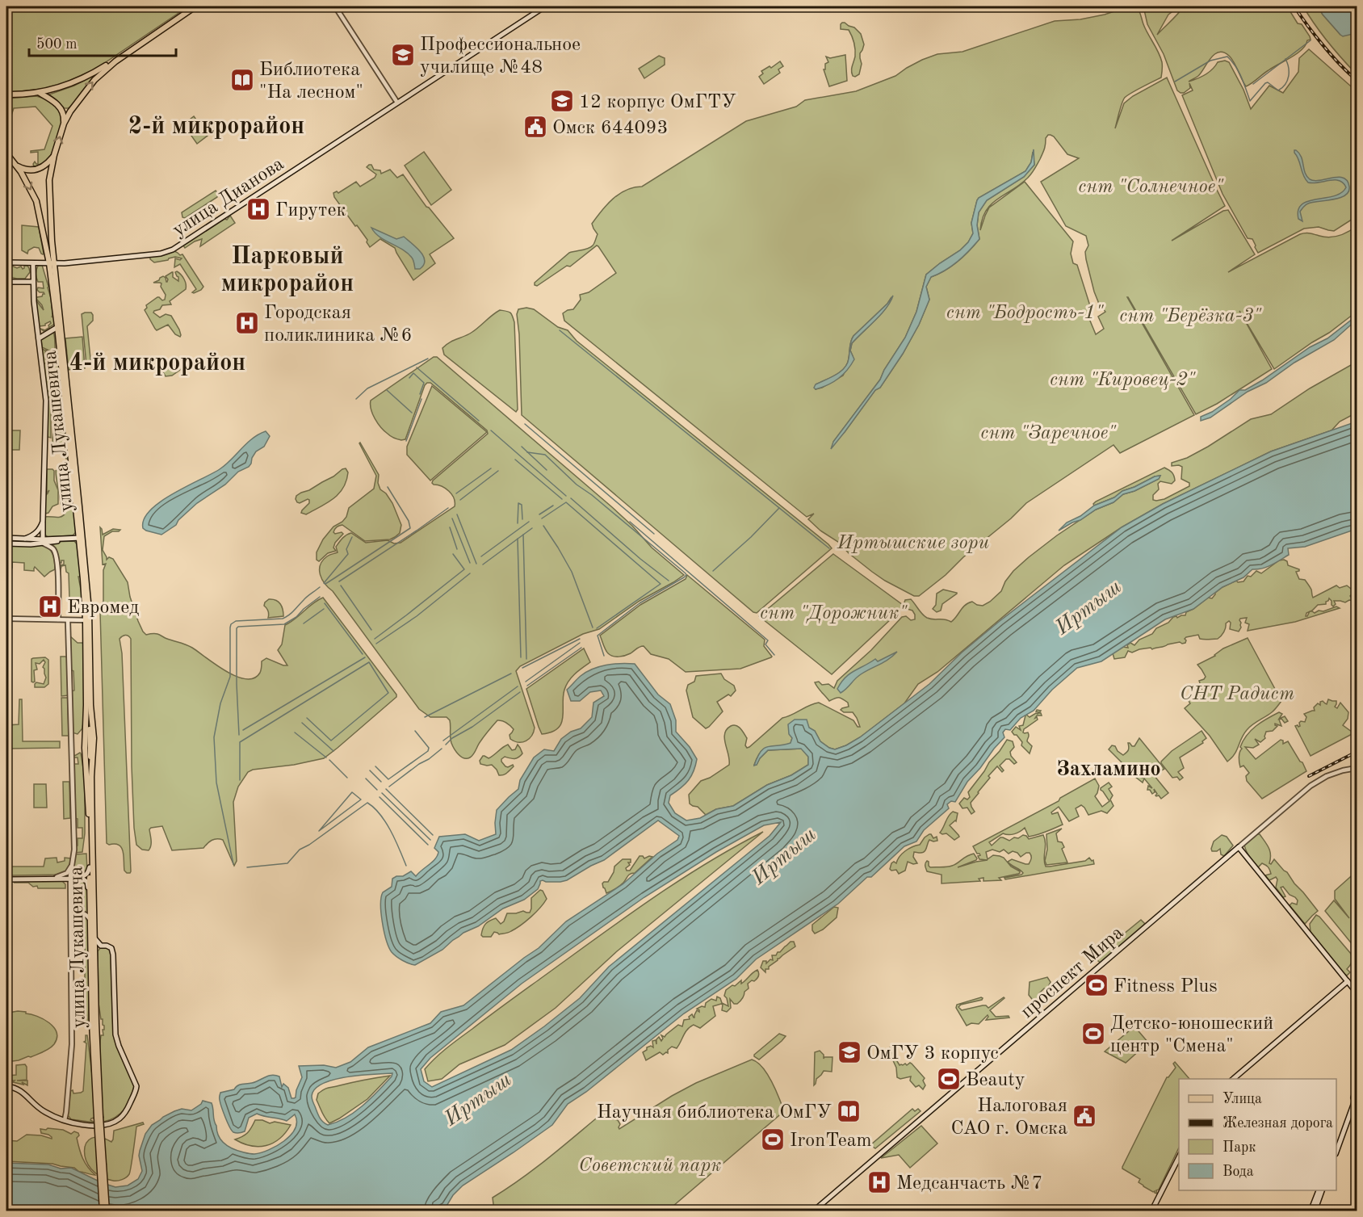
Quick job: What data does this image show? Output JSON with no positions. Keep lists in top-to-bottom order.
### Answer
{
  "streets": {
    "main road": ["улица Дианова", "улица Лукашевича", "проспект Мира"]
  },
  "crossings": [
    ["улица Дианова", "улица Лукашевича"]
  ],
  "districts": [
    "2-й микрорайон",
    "Парковый микрорайон",
    "4-й микрорайон",
    "Захламино"
  ],
  "water": ["Иртыш"],
  "parks": [
    "снт \"Солнечное\"",
    "снт \"Бодрость-1\"",
    "снт \"Берёзка-3\"",
    "снт \"Кировец-2\"",
    "снт \"Заречное\"",
    "Иртышские зори",
    "снт \"Дорожник\"",
    "СНТ Радист",
    "Советский парк"
  ],
  "places": {
    "school or university": ["Профессиональное училище №48", "12 корпус ОмГТУ", "ОмГУ 3 корпус"],
    "library": ["Библиотека \"На лесном\"", "Научная библиотека ОмГУ"],
    "public building": ["Омск 644093", "Налоговая САО г. Омска"],
    "hospital": [
      "Гирутек",
      "Городская поликлиника №6",
      "Евромед",
      "Медсанчасть №7"
    ],
    "sports": [
      "Fitness Plus",
      "Детско-юношеский центр \"Смена\"",
      "Beauty",
      "IronTeam"
    ]
  },
  "legend": [
    "Улица",
    "Железная дорога",
    "Парк",
    "Вода"
  ],
  "scale_bar": "500 m"
}
